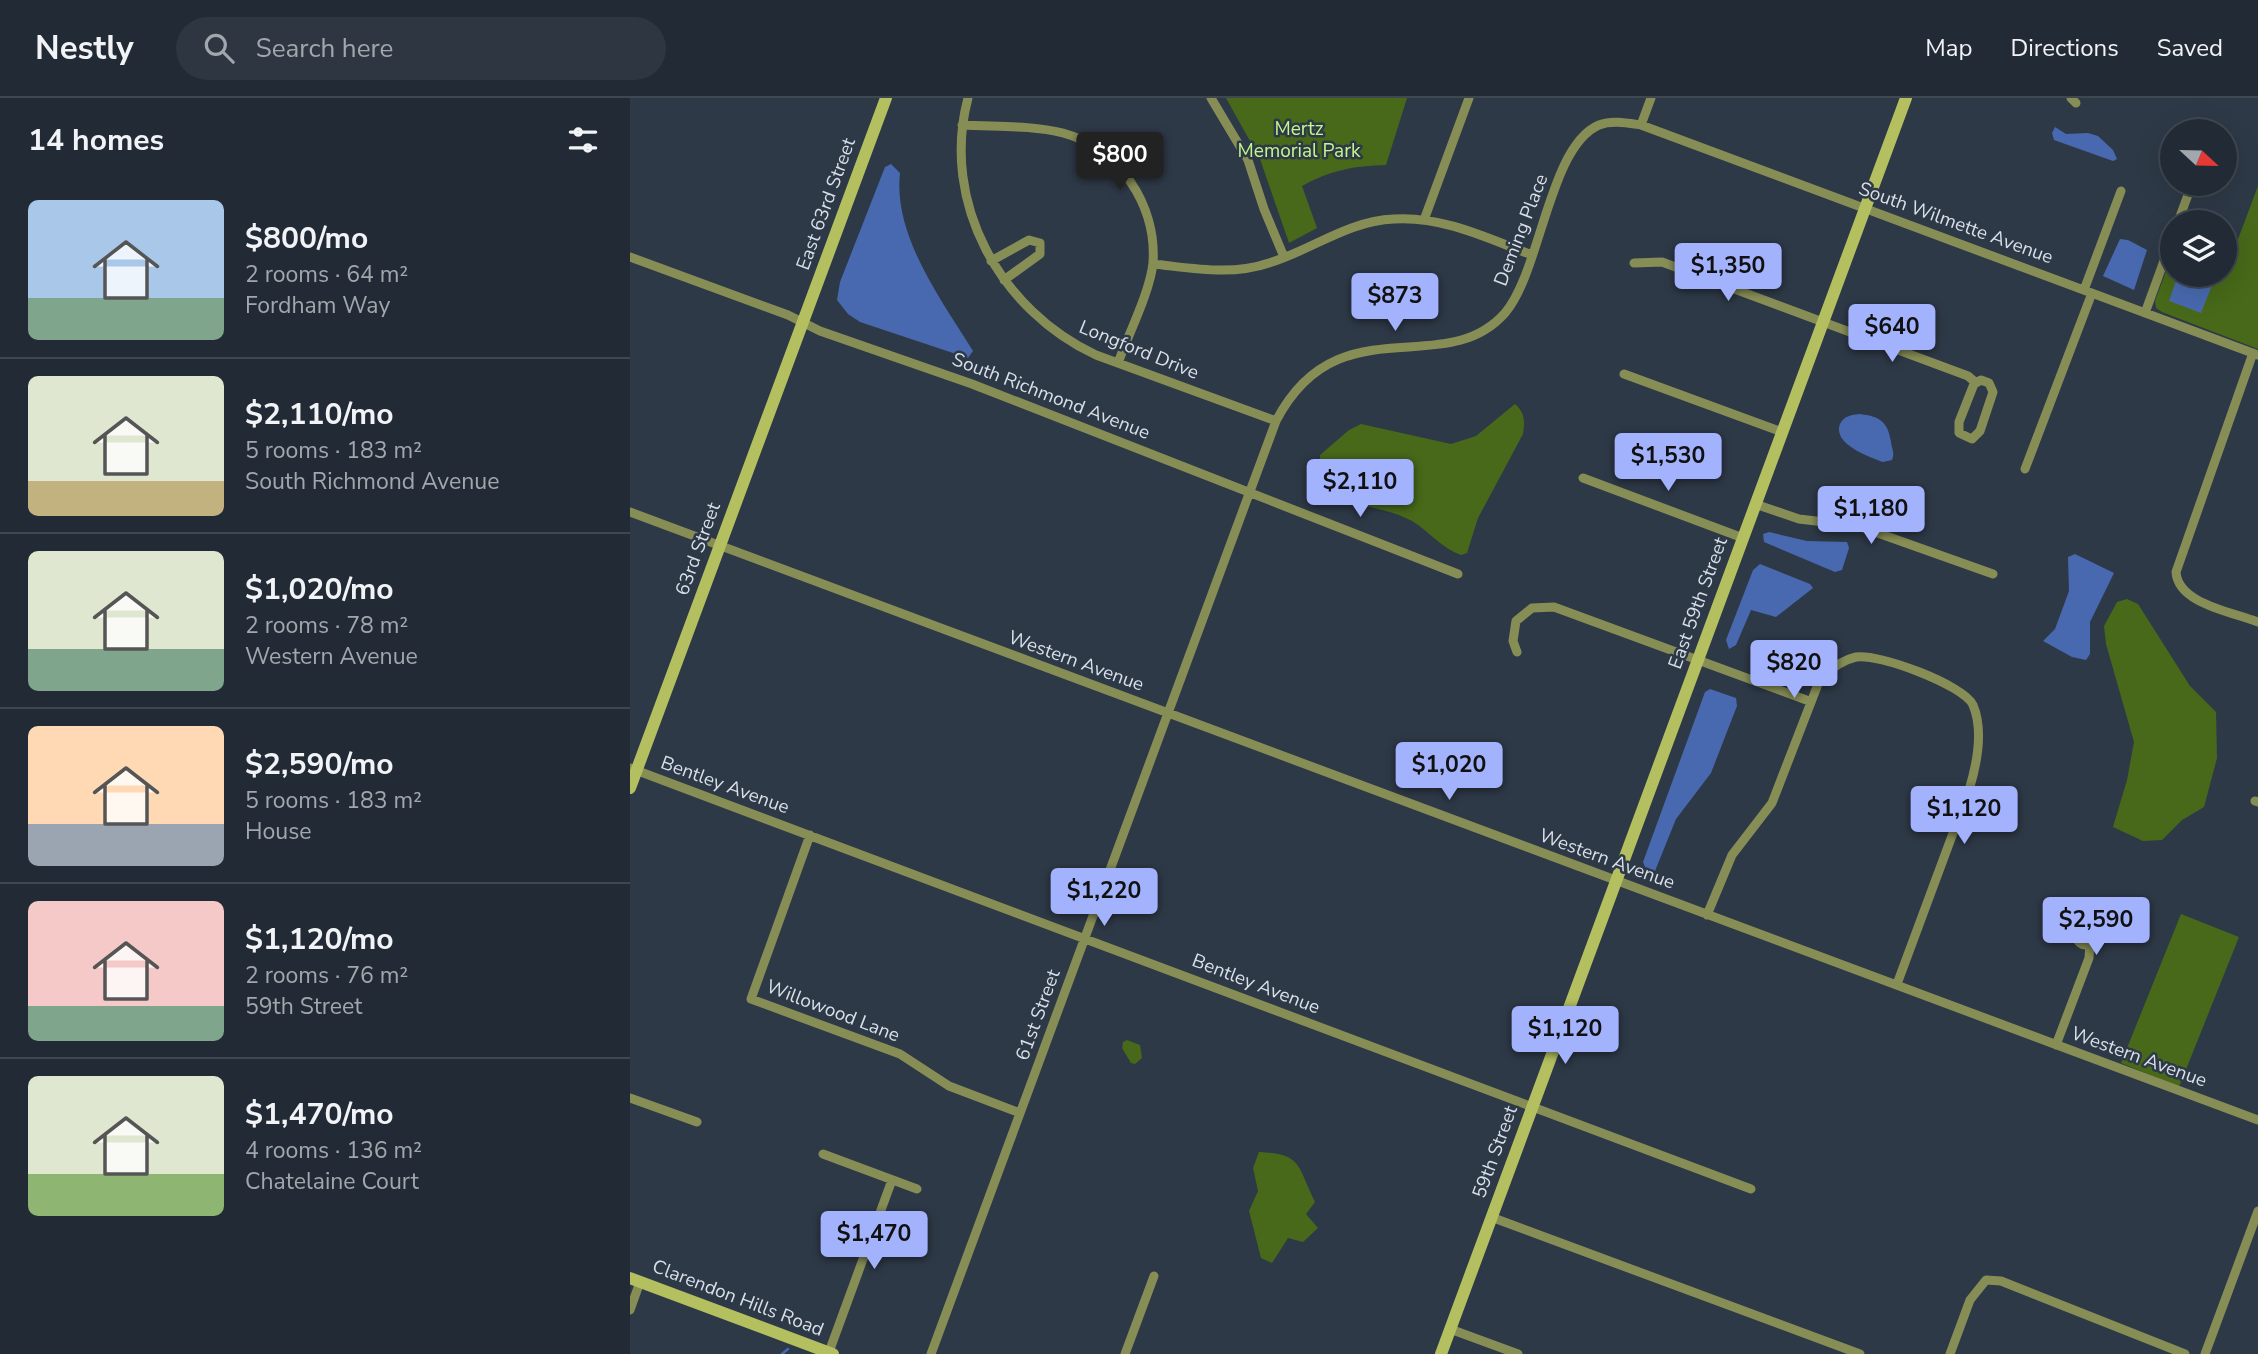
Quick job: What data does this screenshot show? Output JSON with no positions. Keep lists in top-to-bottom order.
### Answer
{
  "streets": {
    "street": [
      "East 63rd Street",
      "South Wilmette Avenue",
      "Deming Place",
      "Longford Drive",
      "South Richmond Avenue",
      "63rd Street",
      "East 59th Street",
      "Western Avenue",
      "Bentley Avenue",
      "Willowood Lane",
      "61st Street",
      "59th Street",
      "Clarendon Hills Road"
    ]
  },
  "crossings": [
    ["East 63rd Street", "South Richmond Avenue"],
    ["East 63rd Street", "63rd Street"],
    ["South Wilmette Avenue", "Deming Place"],
    ["South Wilmette Avenue", "East 59th Street"],
    ["Deming Place", "Longford Drive"],
    ["Deming Place", "South Richmond Avenue"],
    ["Deming Place", "61st Street"],
    ["South Richmond Avenue", "63rd Street"],
    ["South Richmond Avenue", "61st Street"],
    ["63rd Street", "Western Avenue"],
    ["63rd Street", "Bentley Avenue"],
    ["East 59th Street", "59th Street"],
    ["Western Avenue", "61st Street"],
    ["Western Avenue", "59th Street"],
    ["Bentley Avenue", "Willowood Lane"],
    ["Bentley Avenue", "61st Street"],
    ["Bentley Avenue", "59th Street"],
    ["Willowood Lane", "61st Street"]
  ],
  "parks": ["Mertz Memorial Park"],
  "north": "right",
  "page": {
    "header": "Nestly",
    "search": "Search here",
    "nav": ["Map", "Directions", "Saved"],
    "heading": "14 homes",
    "price": [
      "$800",
      "$1,350",
      "$873",
      "$640",
      "$1,530",
      "$2,110",
      "$1,180",
      "$820",
      "$1,020",
      "$1,120",
      "$1,220",
      "$2,590",
      "$1,120",
      "$1,470"
    ],
    "list": [
      {
        "name": "$800/mo",
        "note": "2 rooms · 64 m² · Fordham Way"
      },
      {
        "name": "$2,110/mo",
        "note": "5 rooms · 183 m² · South Richmond Avenue"
      },
      {
        "name": "$1,020/mo",
        "note": "2 rooms · 78 m² · Western Avenue"
      },
      {
        "name": "$2,590/mo",
        "note": "5 rooms · 183 m² · House"
      },
      {
        "name": "$1,120/mo",
        "note": "2 rooms · 76 m² · 59th Street"
      },
      {
        "name": "$1,470/mo",
        "note": "4 rooms · 136 m² · Chatelaine Court"
      }
    ]
  }
}
